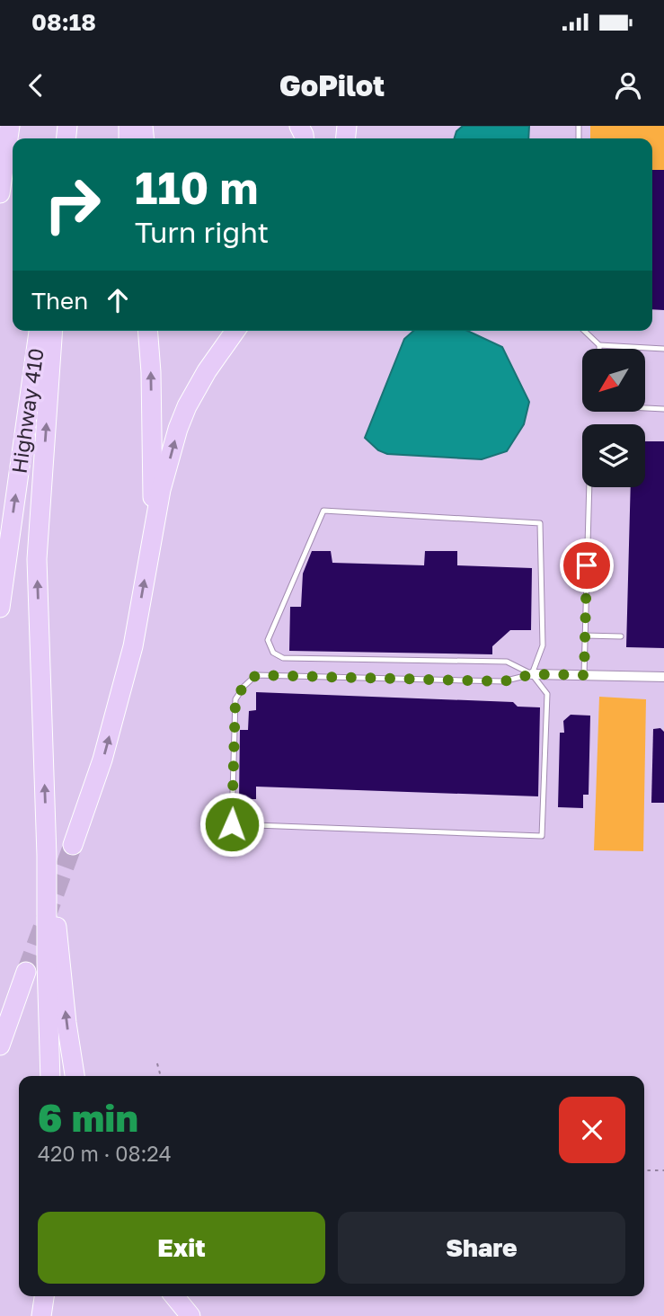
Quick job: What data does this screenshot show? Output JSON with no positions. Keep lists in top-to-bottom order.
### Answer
{
  "streets": {
    "highway": ["Highway 410"]
  },
  "north": "bottom left",
  "page": {
    "status": "08:18",
    "header": "GoPilot",
    "turn": ["110 m", "Turn right"],
    "then": "Then",
    "heading": ["6 min", "420 m · 08:24"],
    "buttons": ["Exit", "Share"]
  }
}
